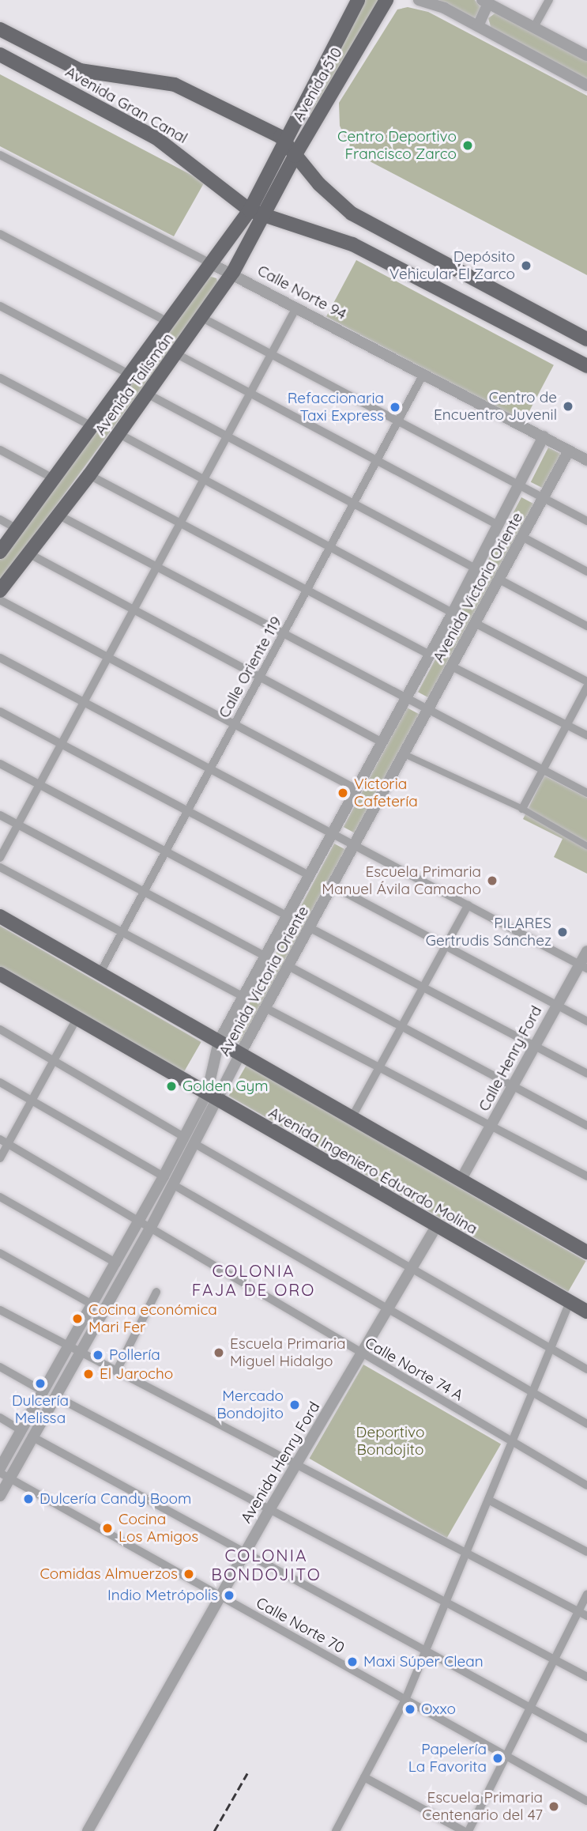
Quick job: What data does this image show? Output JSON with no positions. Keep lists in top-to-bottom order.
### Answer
{
  "streets": {
    "main road": [
      "Avenida 510",
      "Avenida Gran Canal",
      "Avenida Talismán",
      "Avenida Ingeniero Eduardo Molina"
    ],
    "street": [
      "Calle Norte 94",
      "Avenida Victoria Oriente",
      "Calle Oriente 119",
      "Calle Henry Ford",
      "Calle Norte 74 A",
      "Avenida Henry Ford",
      "Calle Norte 70"
    ]
  },
  "crossings": [
    ["Avenida 510", "Avenida Gran Canal"],
    ["Avenida 510", "Avenida Talismán"],
    ["Avenida Gran Canal", "Avenida Talismán"],
    ["Calle Norte 94", "Avenida Talismán"],
    ["Calle Norte 94", "Avenida Victoria Oriente"],
    ["Calle Norte 94", "Calle Oriente 119"],
    ["Avenida Victoria Oriente", "Avenida Ingeniero Eduardo Molina"],
    ["Avenida Victoria Oriente", "Calle Norte 74 A"],
    ["Avenida Victoria Oriente", "Calle Norte 70"],
    ["Avenida Ingeniero Eduardo Molina", "Avenida Henry Ford"],
    ["Calle Norte 74 A", "Avenida Henry Ford"],
    ["Avenida Henry Ford", "Calle Norte 70"]
  ],
  "districts": ["COLONIA FAJA DE ORO", "COLONIA BONDOJITO"],
  "parks": ["Deportivo Bondojito"],
  "places": [
    "Centro Deportivo Francisco Zarco",
    "Depósito Vehicular El Zarco",
    "Centro de Encuentro Juvenil",
    "Refaccionaria Taxi Express",
    "Victoria Cafetería",
    "Escuela Primaria Manuel Ávila Camacho",
    "PILARES Gertrudis Sánchez",
    "Golden Gym",
    "Cocina económica Mari Fer",
    "Escuela Primaria Miguel Hidalgo",
    "Pollería",
    "El Jarocho",
    "Dulcería Melissa",
    "Mercado Bondojito",
    "Dulcería Candy Boom",
    "Cocina Los Amigos",
    "Comidas Almuerzos",
    "Indio Metrópolis",
    "Maxi Súper Clean",
    "Oxxo",
    "Papelería La Favorita",
    "Escuela Primaria Centenario del 47"
  ]
}
